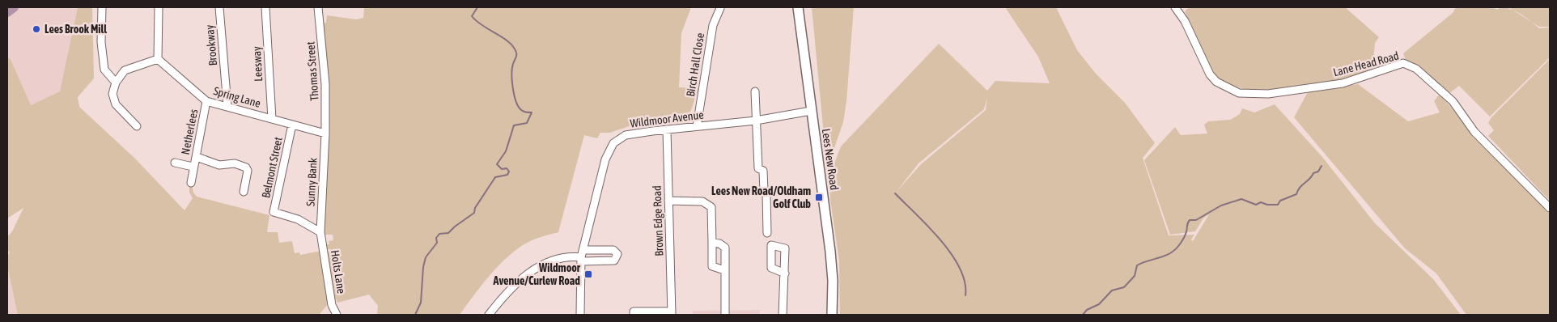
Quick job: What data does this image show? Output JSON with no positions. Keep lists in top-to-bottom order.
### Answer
{
  "streets": {
    "street": [
      "Brookway",
      "Leesway",
      "Lane Head Road",
      "Birch Hall Close",
      "Thomas Street",
      "Spring Lane",
      "Wildmoor Avenue",
      "Netherlees",
      "Lees New Road",
      "Belmont Street",
      "Sunny Bank",
      "Brown Edge Road",
      "Holts Lane"
    ]
  },
  "crossings": [
    ["Brookway", "Spring Lane"],
    ["Leesway", "Spring Lane"],
    ["Birch Hall Close", "Wildmoor Avenue"],
    ["Thomas Street", "Spring Lane"],
    ["Thomas Street", "Sunny Bank"],
    ["Spring Lane", "Netherlees"],
    ["Spring Lane", "Belmont Street"],
    ["Spring Lane", "Sunny Bank"],
    ["Wildmoor Avenue", "Lees New Road"],
    ["Wildmoor Avenue", "Brown Edge Road"],
    ["Belmont Street", "Sunny Bank"],
    ["Belmont Street", "Holts Lane"],
    ["Sunny Bank", "Holts Lane"]
  ],
  "places": {
    "other": ["Lees Brook Mill"],
    "transit": ["Lees New Road/Oldham Golf Club", "Wildmoor Avenue/Curlew Road"]
  }
}
